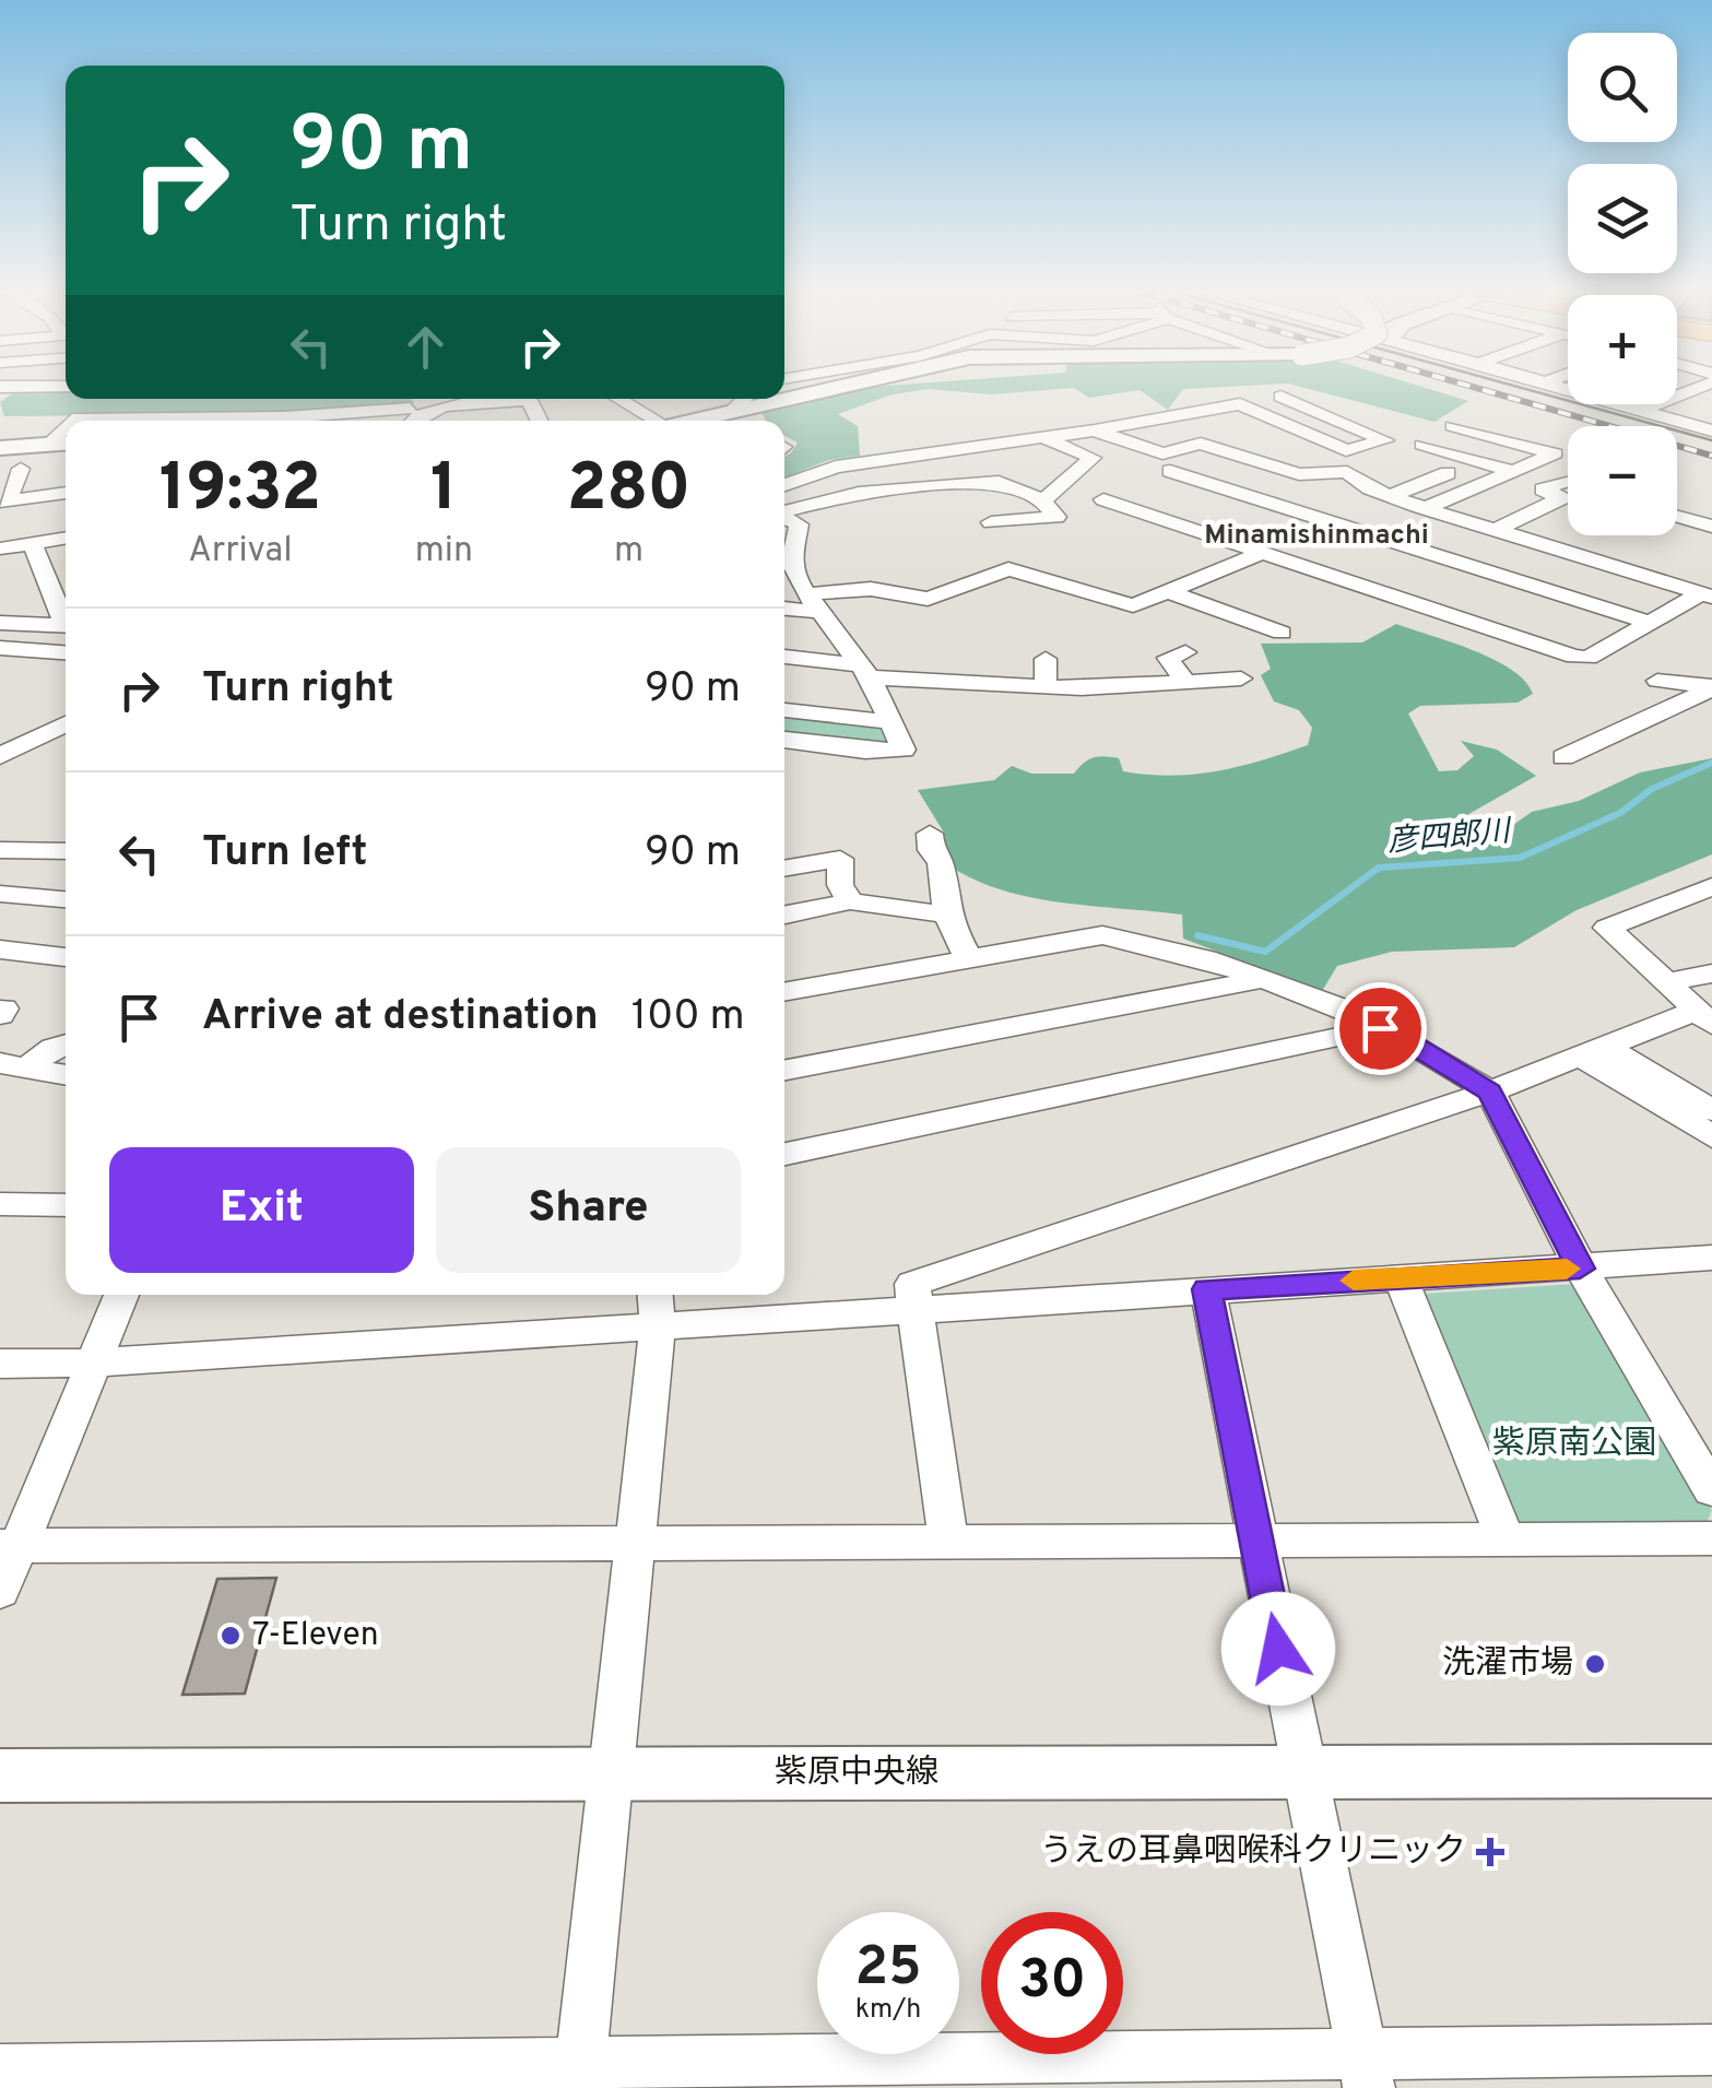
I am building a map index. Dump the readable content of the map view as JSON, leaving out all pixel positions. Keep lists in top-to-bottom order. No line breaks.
{"streets":{"street":["紫原中央線"]},"districts":["Minamishinmachi"],"water":["彦四郎川"],"parks":["紫原南公園"],"places":{"other":["7-Eleven","洗濯市場"],"health":["うえの耳鼻咽喉科クリニック"]},"page":{"map_buttons":["+","−"],"turn":["90 m","Turn right"],"eta":["19:32","Arrival","1","min","280","m"],"list":[{"name":"Turn right","value":"90 m"},{"name":"Turn left","value":"90 m"},{"name":"Arrive at destination","value":"100 m"}],"buttons":["Exit","Share"],"speed":"25 km/h","limit":"30"}}
